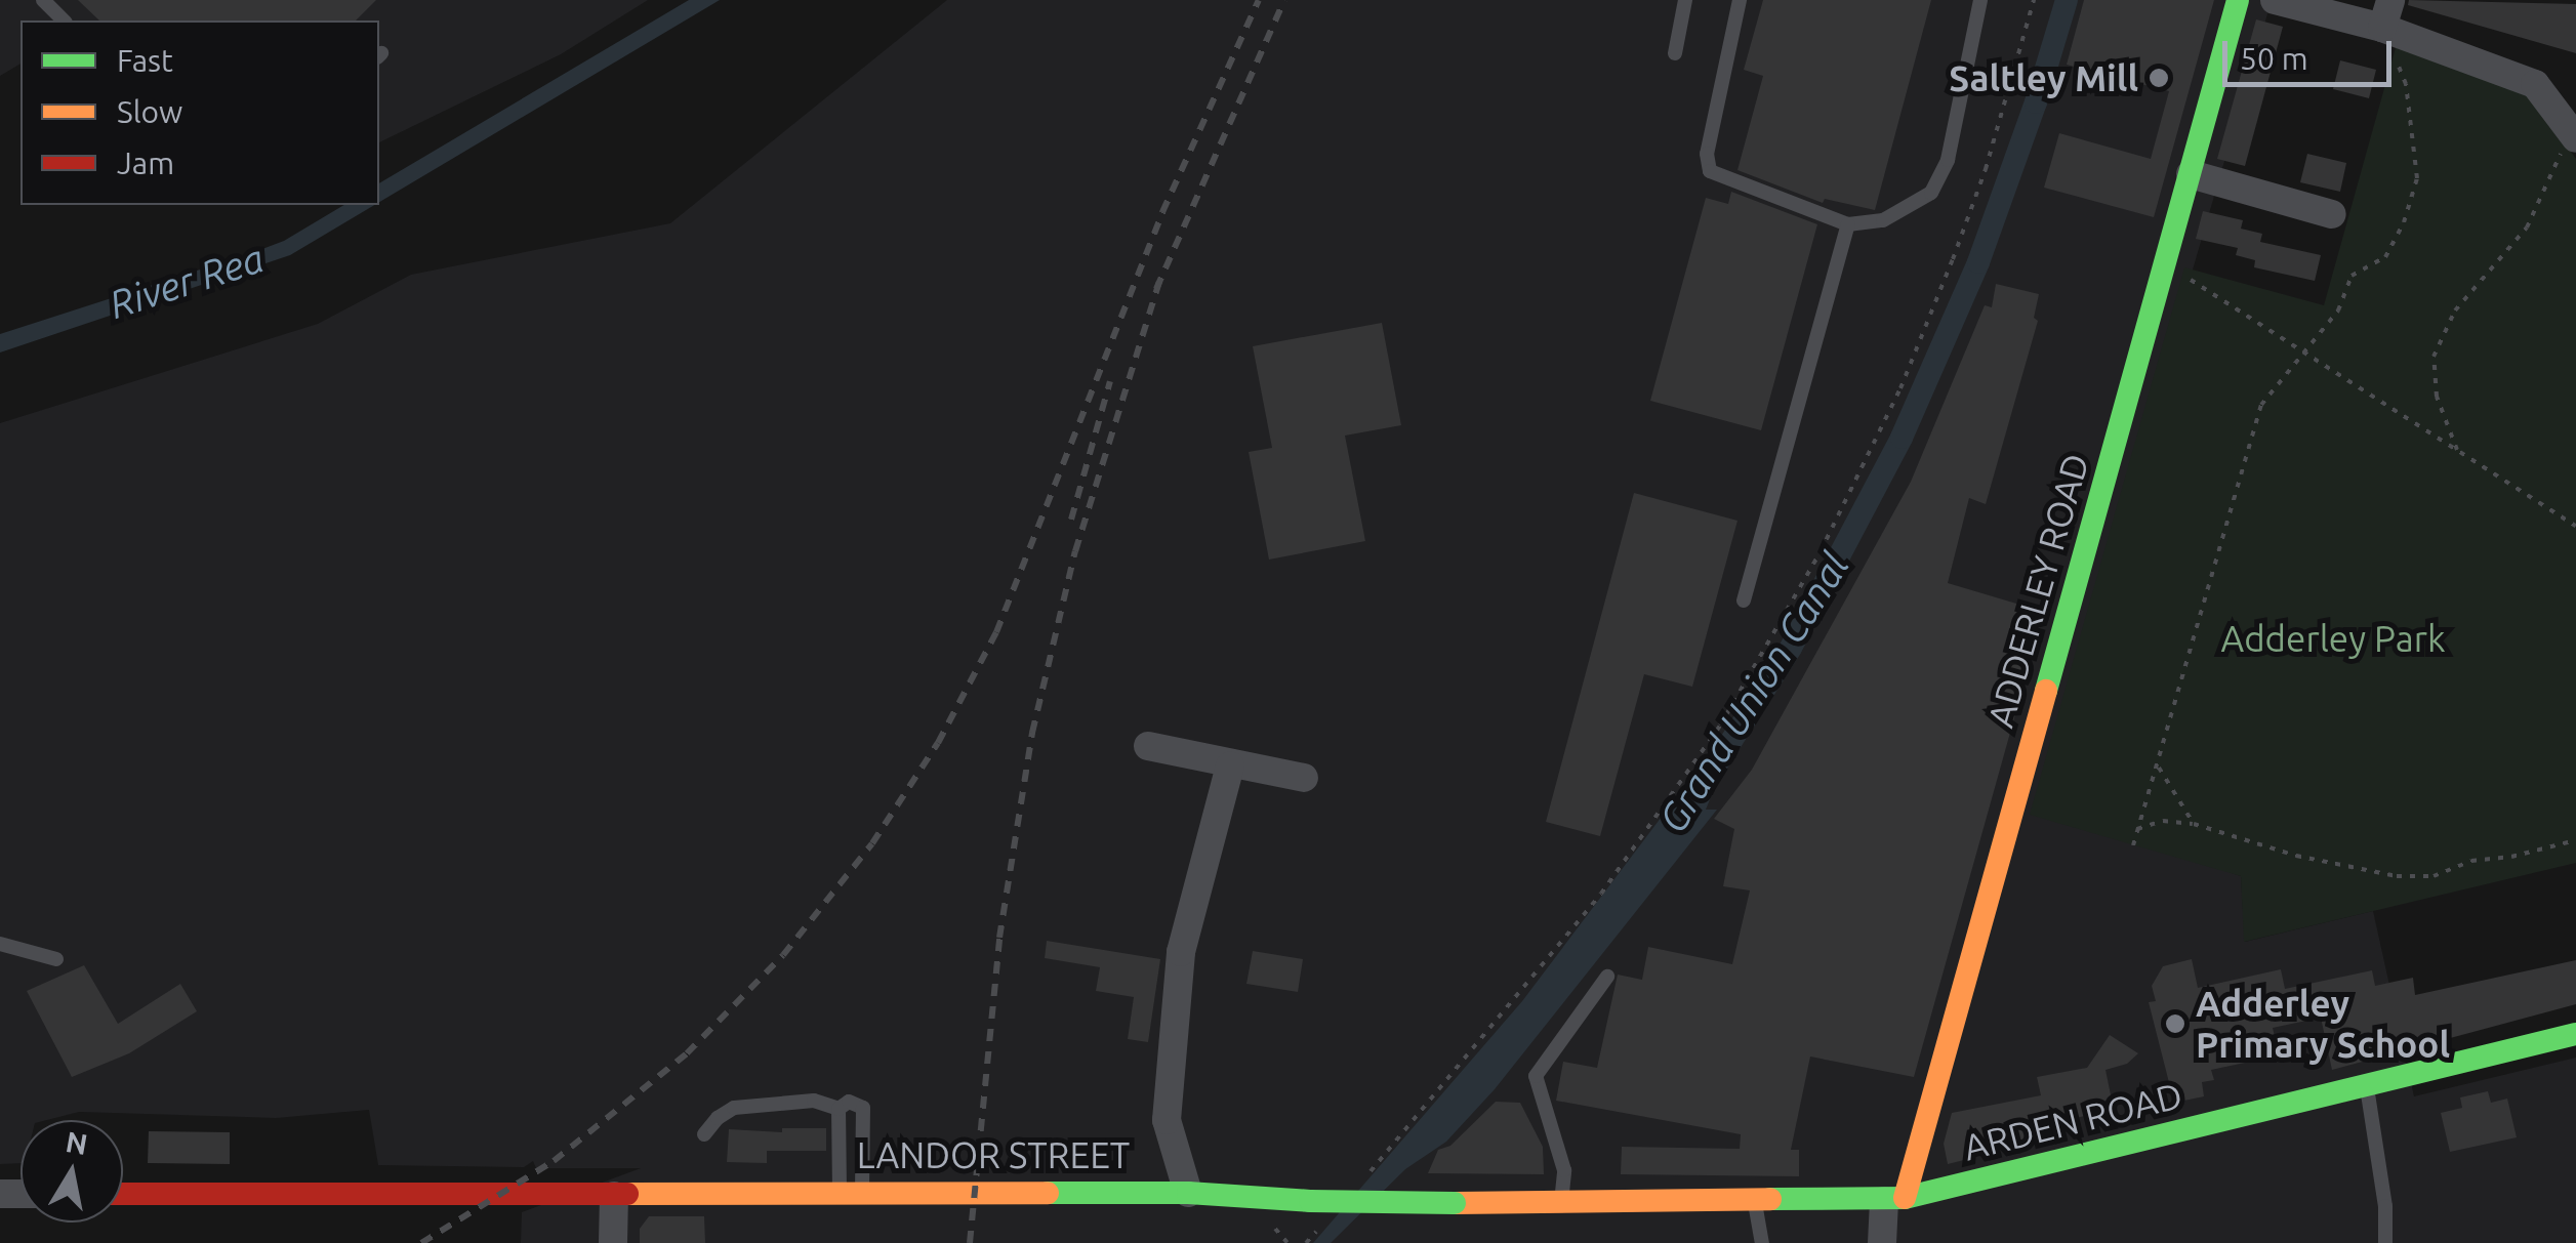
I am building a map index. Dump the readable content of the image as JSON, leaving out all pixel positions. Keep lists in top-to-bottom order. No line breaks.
{"streets":{"street":["ADDERLEY ROAD","ARDEN ROAD","LANDOR STREET"]},"crossings":[["ADDERLEY ROAD","ARDEN ROAD"],["ADDERLEY ROAD","LANDOR STREET"],["ARDEN ROAD","LANDOR STREET"]],"water":["River Rea","Grand Union Canal"],"parks":["Adderley Park"],"places":["Saltley Mill","Adderley Primary School"],"legend":["Fast","Slow","Jam"],"scale_bar":"50 m","north":"top"}
